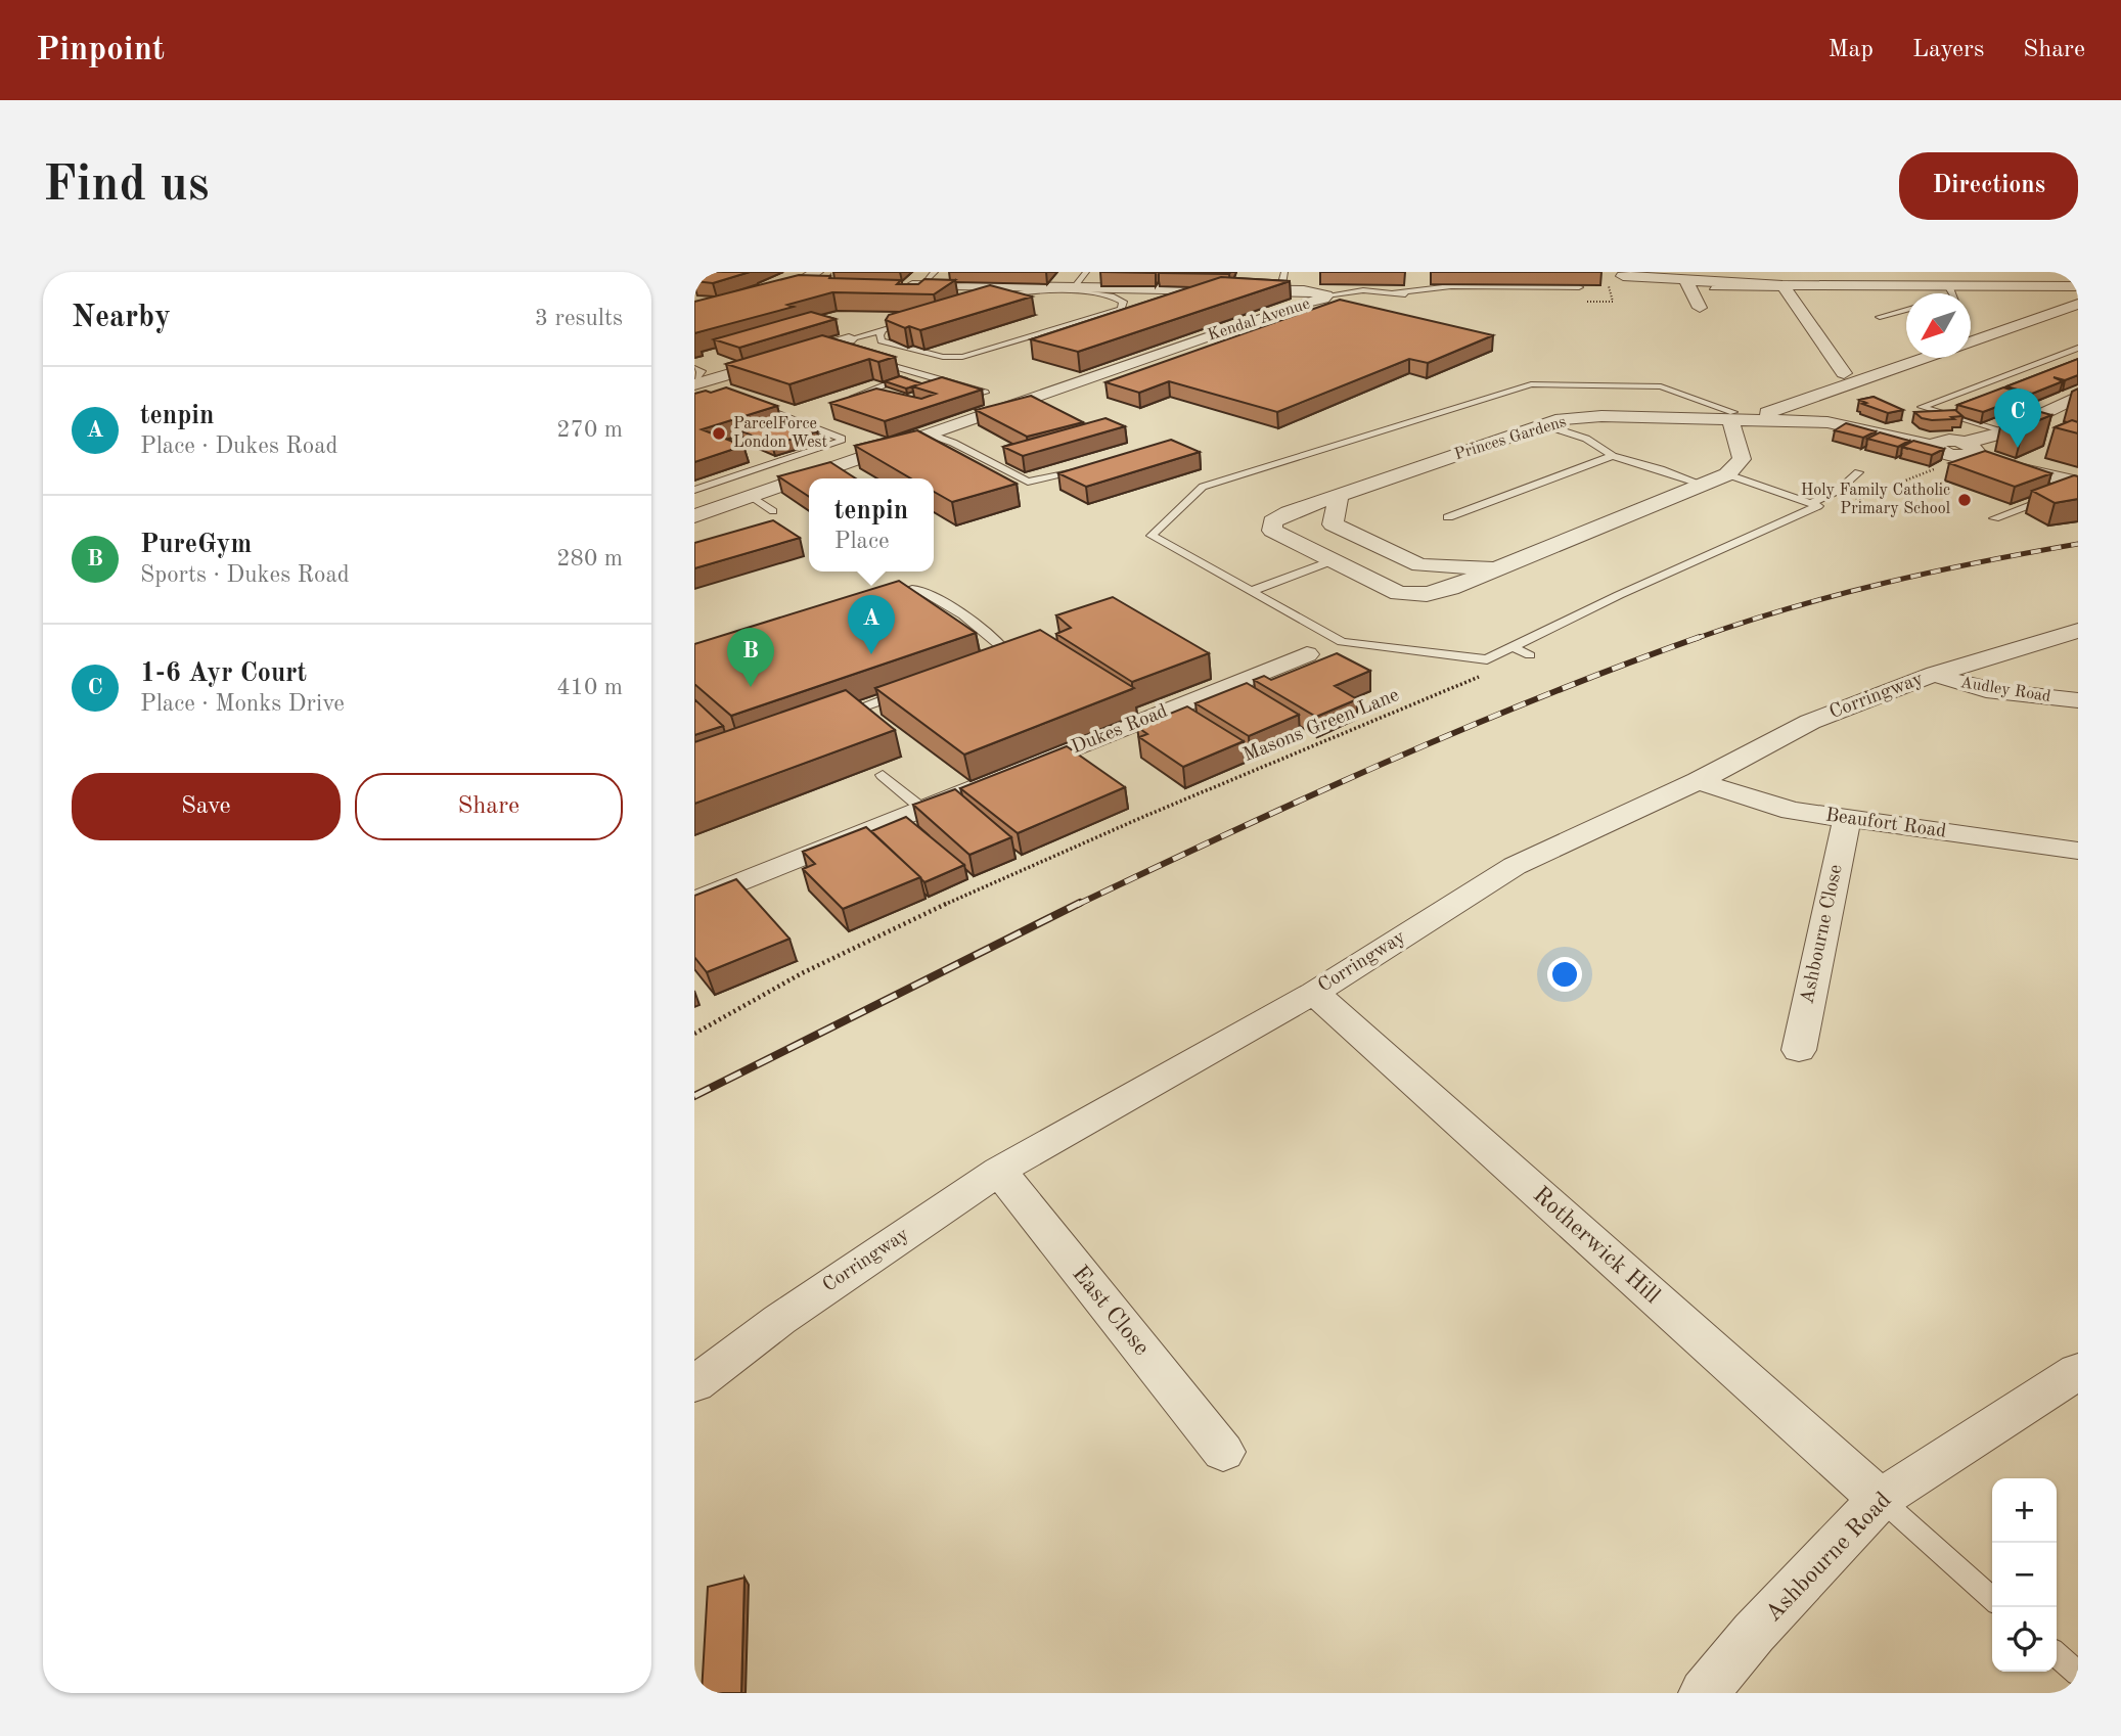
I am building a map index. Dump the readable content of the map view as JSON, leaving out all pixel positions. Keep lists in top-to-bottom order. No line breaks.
{"streets":{"street":["Kendal Avenue","Princes Gardens","Audley Road","Corringway","Dukes Road","Beaufort Road","Ashbourne Close","Rotherwick Hill","East Close","Ashbourne Road"],"path":["Masons Green Lane"]},"crossings":[["Audley Road","Corringway"],["Corringway","Beaufort Road"],["Corringway","Rotherwick Hill"],["Corringway","East Close"],["Beaufort Road","Ashbourne Close"],["Rotherwick Hill","Ashbourne Road"]],"places":["ParcelForce London West","Holy Family Catholic Primary School"],"north":"bottom left","page":{"header":"Pinpoint","nav":["Map","Layers","Share"],"buttons":["Directions",["Save","Share"]],"title":"Find us","heading":["Nearby","3 results"],"list":[{"mark":"A","name":"tenpin","note":"Place · Dukes Road","value":"270 m"},{"mark":"B","name":"PureGym","note":"Sports · Dukes Road","value":"280 m"},{"mark":"C","name":"1-6 Ayr Court","note":"Place · Monks Drive","value":"410 m"}],"pins":["C","A","B"],"popup":["tenpin","Place"],"map_buttons":["+","−"]}}
